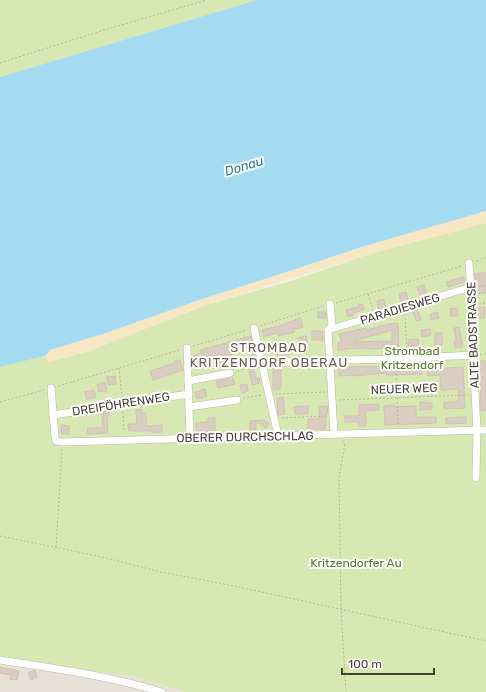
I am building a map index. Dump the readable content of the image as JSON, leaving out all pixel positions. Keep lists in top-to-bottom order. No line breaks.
{"streets":{"street":["PARADIESWEG","ALTE BADSTRASSE","DREIFÖHRENWEG","OBERER DURCHSCHLAG"],"path":["NEUER WEG"]},"crossings":[["PARADIESWEG","ALTE BADSTRASSE"],["ALTE BADSTRASSE","NEUER WEG"],["ALTE BADSTRASSE","OBERER DURCHSCHLAG"]],"districts":["STROMBAD KRITZENDORF OBERAU"],"water":["Donau"],"parks":["Strombad Kritzendorf","Kritzendorfer Au"],"scale_bar":"100 m"}
